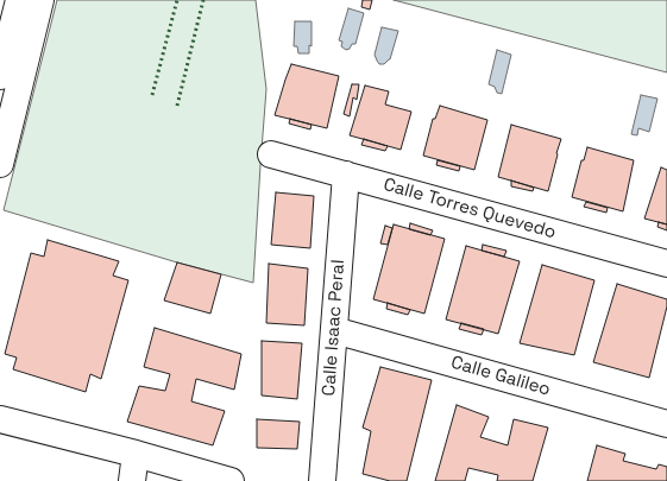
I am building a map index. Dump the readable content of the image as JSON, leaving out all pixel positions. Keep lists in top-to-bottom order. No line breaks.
{"streets":{"street":["Calle Torres Quevedo","Calle Isaac Peral","Calle Galileo"]},"crossings":[["Calle Torres Quevedo","Calle Isaac Peral"],["Calle Isaac Peral","Calle Galileo"]]}
